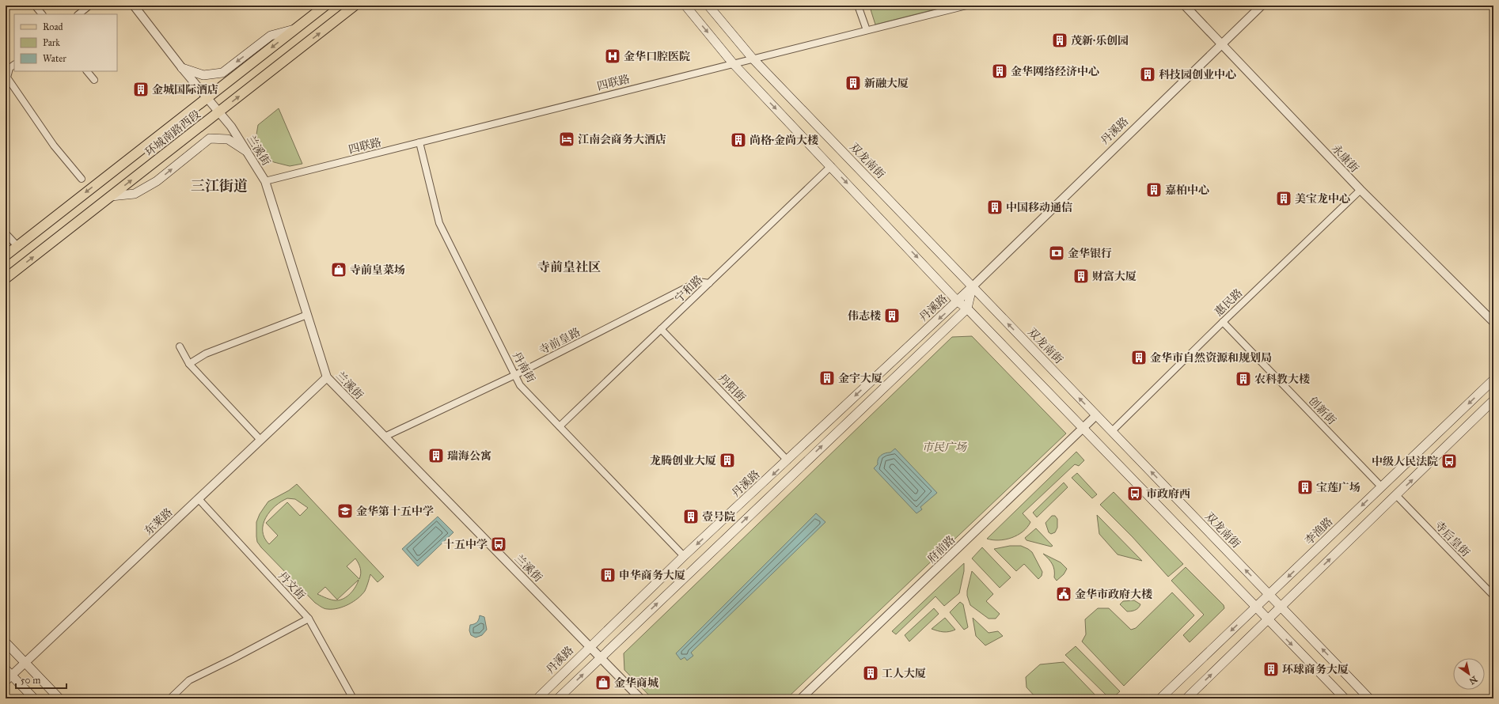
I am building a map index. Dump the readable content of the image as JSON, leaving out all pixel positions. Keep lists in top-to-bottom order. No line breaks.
{"streets":{"main road":["丹溪路","环城南路西段","双龙南街","李渔路"],"street":["四联路","兰溪街","永康街","宁和路","惠民路","寺前皇路","丹南街","丹阳街","创新街","东莱路","寺后皇街","府前路","丹文街"]},"crossings":[["四联路","兰溪街"],["四联路","双龙南街"],["四联路","丹南街"],["丹溪路","兰溪街"],["丹溪路","永康街"],["丹溪路","双龙南街"],["丹溪路","丹南街"],["丹溪路","丹阳街"],["环城南路西段","兰溪街"],["兰溪街","寺前皇路"],["兰溪街","东莱路"],["永康街","惠民路"],["双龙南街","惠民路"],["双龙南街","李渔路"],["双龙南街","府前路"],["宁和路","寺前皇路"],["宁和路","丹南街"],["宁和路","丹阳街"],["惠民路","创新街"],["寺前皇路","丹南街"],["创新街","李渔路"],["东莱路","丹文街"]],"one_way":["丹溪路"],"districts":["三江街道","寺前皇社区"],"parks":["市民广场"],"places":{"building":["茂新·乐创园","金华网络经济中心","科技园创业中心","新融大厦","金城国际酒店","尚格·金尚大楼","嘉柏中心","美宝龙中心","中国移动通信","财富大厦","伟志楼","金华市自然资源和规划局","金宇大厦","农科教大楼","瑞海公寓","龙腾创业大厦","宝莲广场","壹号院","申华商务大厦","环球商务大厦","工人大厦"],"hospital":["金华口腔医院"],"hotel":["江南会商务大酒店"],"bank":["金华银行"],"shop":["寺前皇菜场","金华商城"],"bus stop":["中级人民法院","市政府西","十五中学"],"school or university":["金华第十五中学"],"public building":["金华市政府大楼"]},"legend":["Road","Park","Water"],"scale_bar":"50 m","north":"bottom right"}
